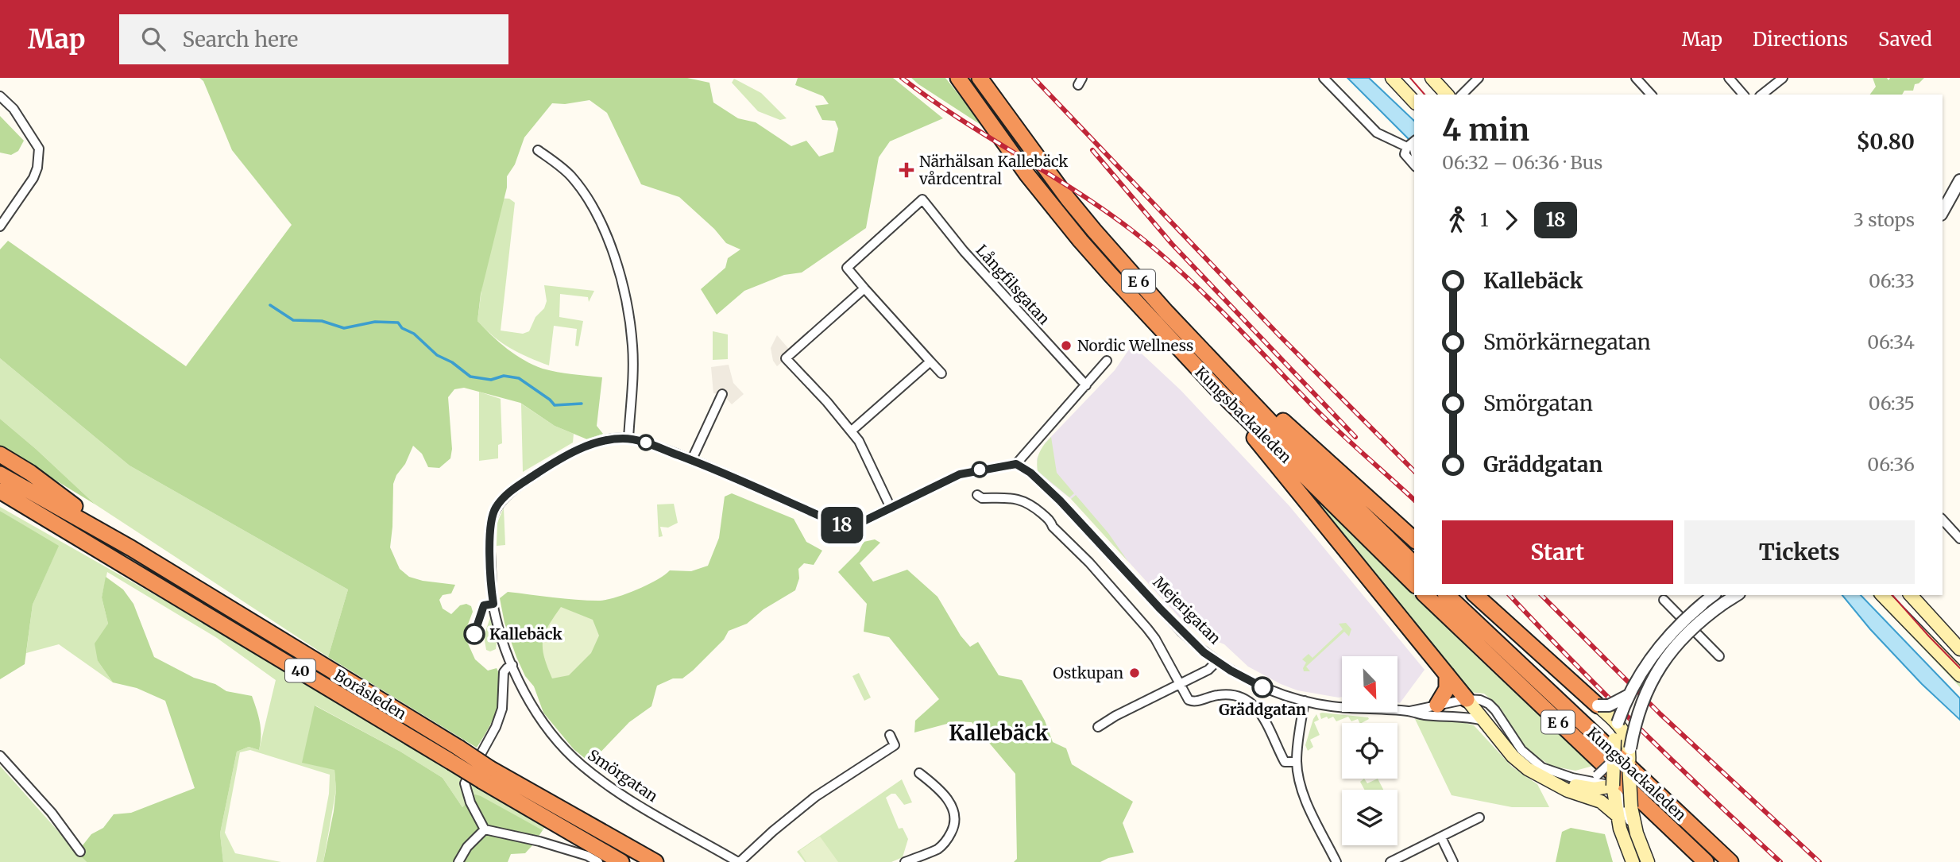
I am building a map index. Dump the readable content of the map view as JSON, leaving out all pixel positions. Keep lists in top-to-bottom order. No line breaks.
{"streets":{"highway":["E 6","Kungsbackaleden","40","Boråsleden"],"street":["Långfilsgatan","Mejerigatan","Smörgatan"]},"crossings":[["Mejerigatan","Smörgatan"]],"districts":["Kallebäck"],"places":{"health":["Närhälsan Kallebäck vårdcentral"],"other":["Nordic Wellness","Kallebäck","Ostkupan","Gräddgatan"]},"lines":["bus line 18"],"north":"bottom right","page":{"header":"Map","search":"Search here","nav":["Map","Directions","Saved"],"on_map":"18","heading":["4 min","06:32 – 06:36 · Bus","$0.80"],"legs":["1","18","3 stops"],"list":[{"name":"Kallebäck","value":"06:33"},{"name":"Smörkärnegatan","value":"06:34"},{"name":"Smörgatan","value":"06:35"},{"name":"Gräddgatan","value":"06:36"}],"buttons":["Start","Tickets"]}}
